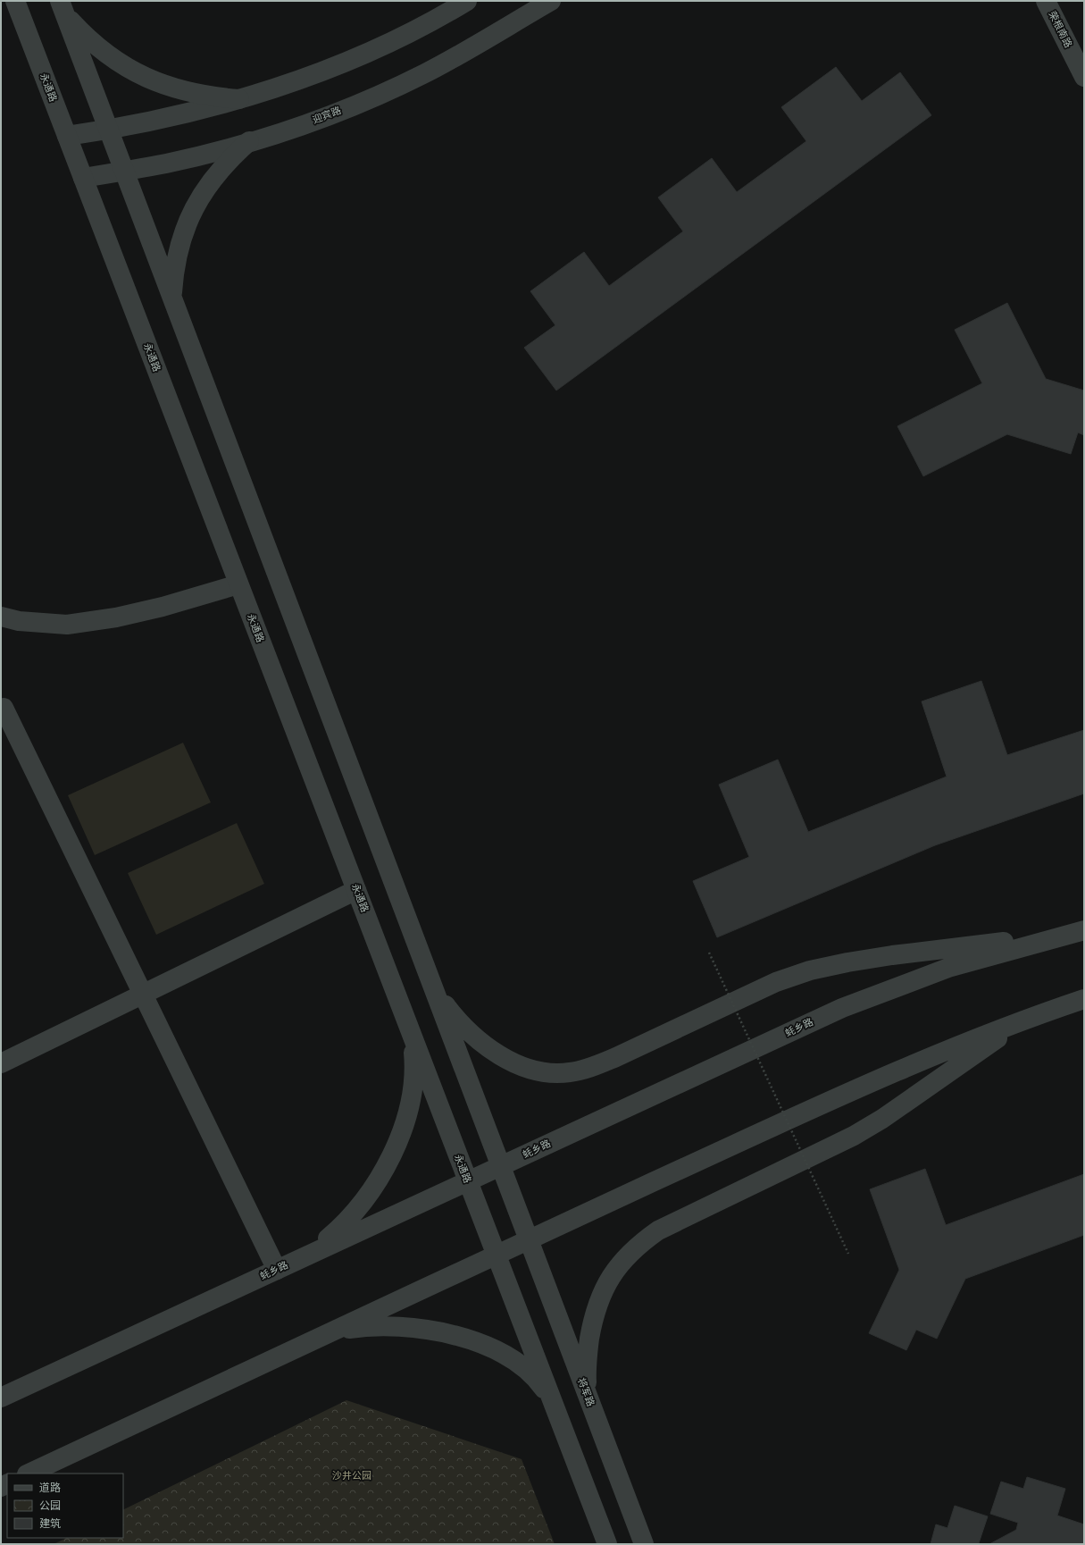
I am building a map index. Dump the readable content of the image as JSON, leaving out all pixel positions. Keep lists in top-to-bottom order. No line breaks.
{"streets":{"street":["荣根南路","永通路","迎宾路","蚝乡路","将军路"]},"crossings":[["永通路","迎宾路"],["永通路","蚝乡路"]],"parks":["沙井公园"],"legend":["道路","公园","建筑"]}
